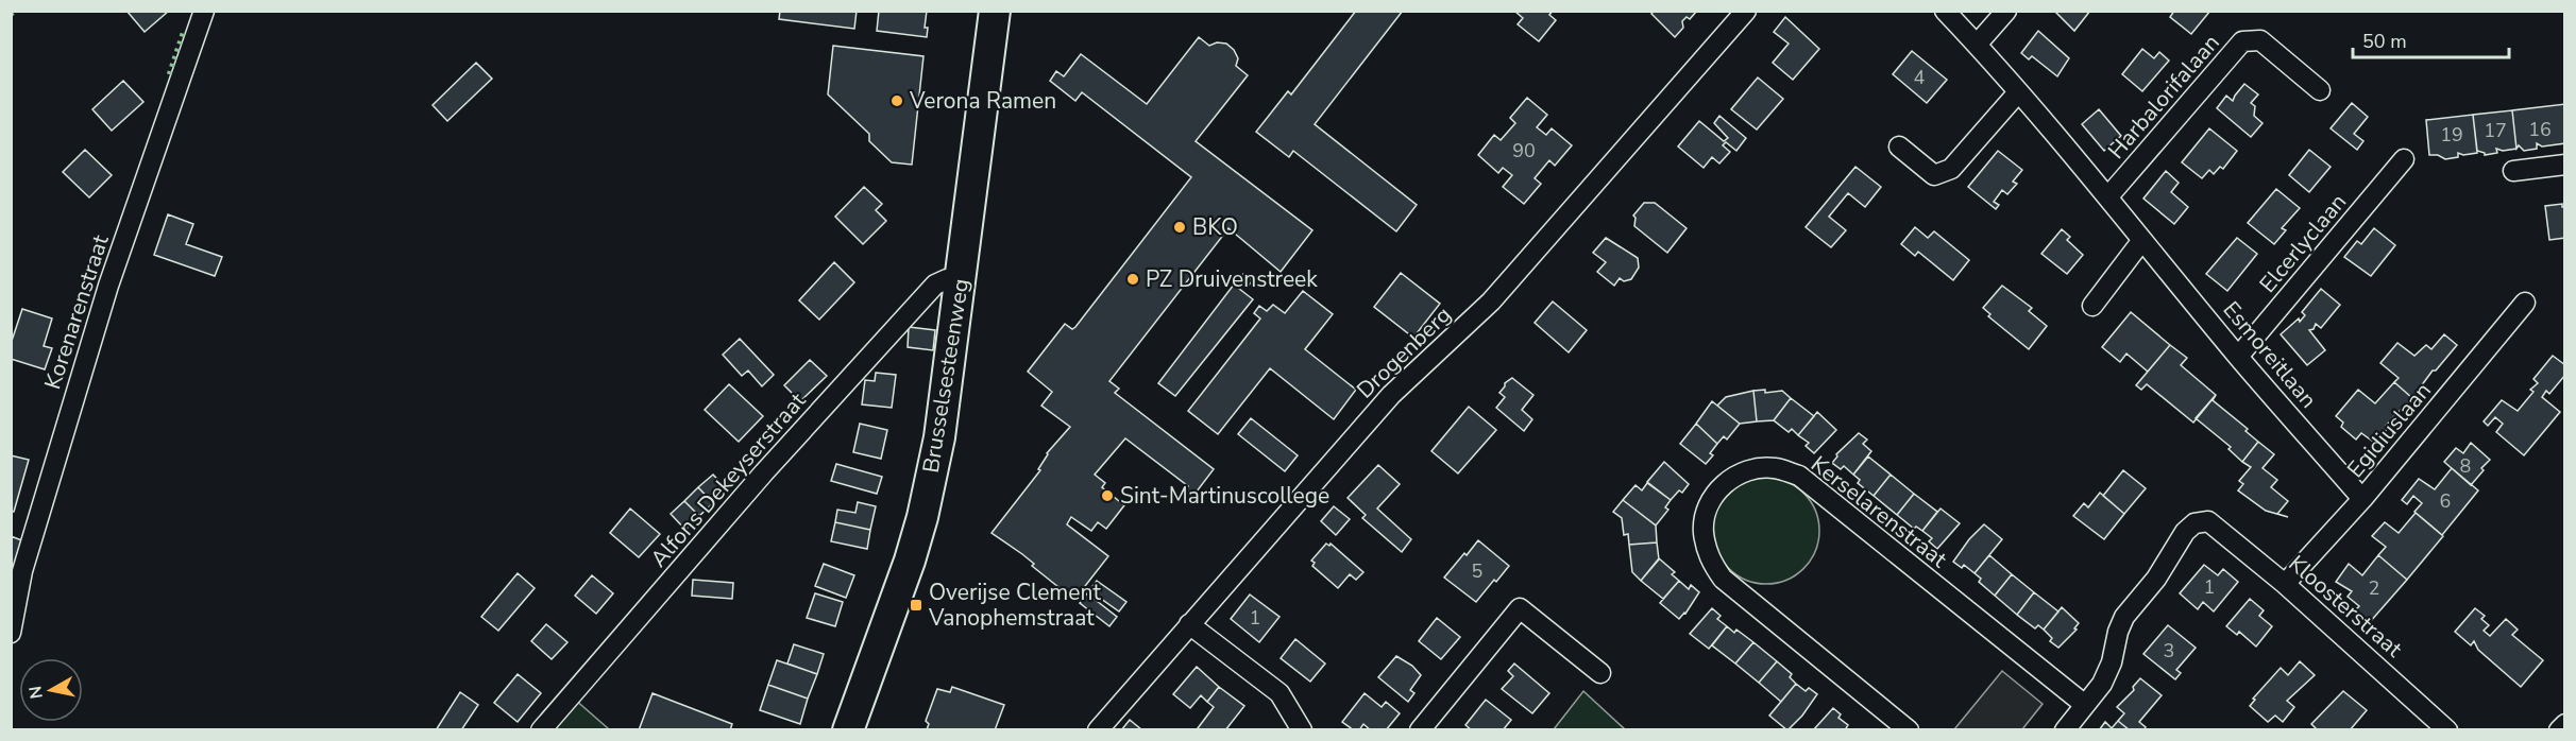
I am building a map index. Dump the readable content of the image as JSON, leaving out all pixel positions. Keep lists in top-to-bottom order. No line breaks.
{"streets":{"main road":["Brusselsesteenweg"],"street":["Harbalorifalaan","Elcerlyclaan","Korenarenstraat","Drogenberg","Esmoreitlaan","Egidiuslaan","Alfons Dekeyserstraat","Kerselarenstraat","Kloosterstraat"]},"crossings":[["Harbalorifalaan","Esmoreitlaan"],["Elcerlyclaan","Esmoreitlaan"],["Esmoreitlaan","Egidiuslaan"],["Brusselsesteenweg","Alfons Dekeyserstraat"],["Egidiuslaan","Kloosterstraat"],["Kerselarenstraat","Kloosterstraat"]],"places":{"other":["Verona Ramen","BKO","PZ Druivenstreek","Sint-Martinuscollege"],"transit":["Overijse Clement Vanophemstraat"]},"house_numbers":["4","16","17","19","90","8","6","5","1","2","1","3"],"scale_bar":"50 m","north":"left"}
